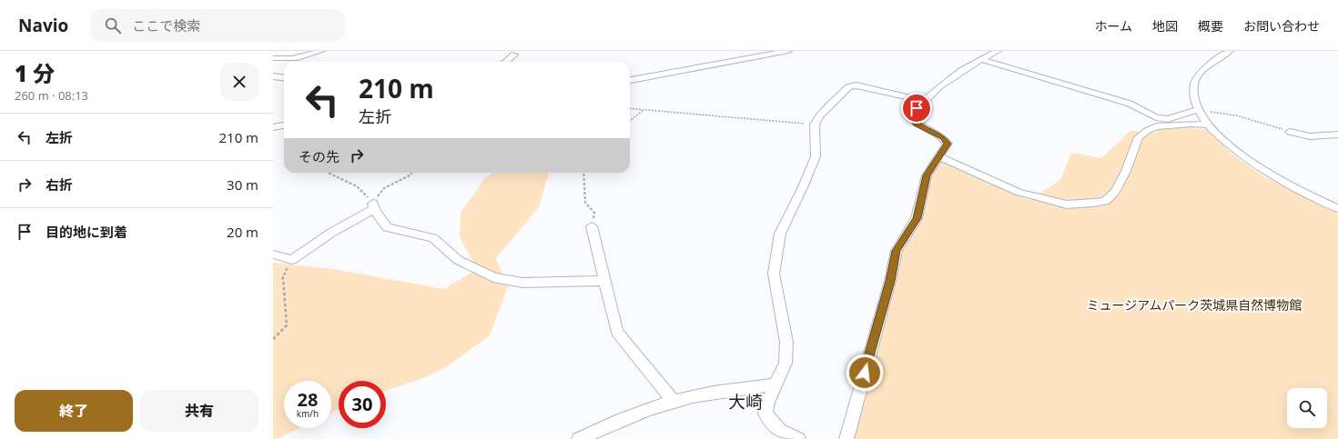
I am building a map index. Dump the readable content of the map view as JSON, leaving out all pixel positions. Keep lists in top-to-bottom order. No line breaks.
{"districts":["大崎"],"parks":["ミュージアムパーク茨城県自然博物館"],"page":{"header":"Navio","search":"ここで検索","nav":["ホーム","地図","概要","お問い合わせ"],"heading":["1 分","260 m · 08:13"],"turn":["210 m","左折"],"list":[{"name":"左折","value":"210 m"},{"name":"右折","value":"30 m"},{"name":"目的地に到着","value":"20 m"}],"then":"その先","speed":"28 km/h","limit":"30","buttons":["終了","共有"]}}
